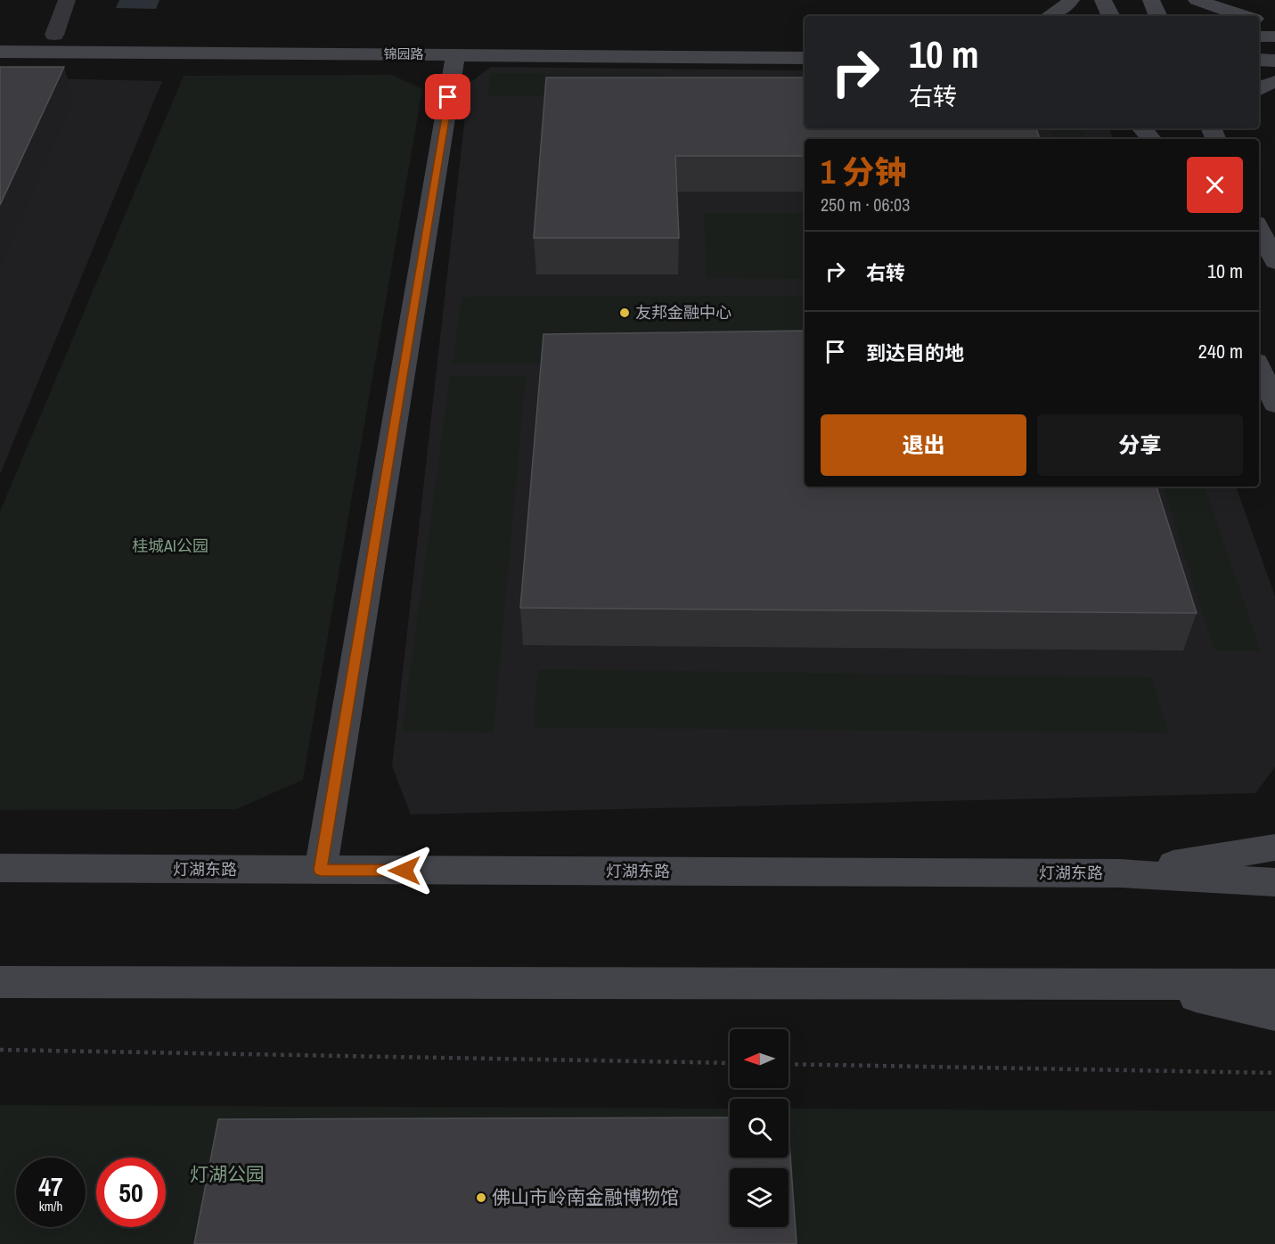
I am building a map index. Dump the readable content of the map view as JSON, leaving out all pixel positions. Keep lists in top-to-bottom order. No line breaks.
{"streets":{"main road":["锦园路","灯湖东路"]},"parks":["桂城AI公园","灯湖公园"],"places":["友邦金融中心","佛山市岭南金融博物馆"],"north":"left","page":{"turn":["10 m","右转"],"heading":["1 分钟","250 m · 06:03"],"list":[{"name":"右转","value":"10 m"},{"name":"到达目的地","value":"240 m"}],"buttons":["退出","分享"],"speed":"47 km/h","limit":"50"}}
